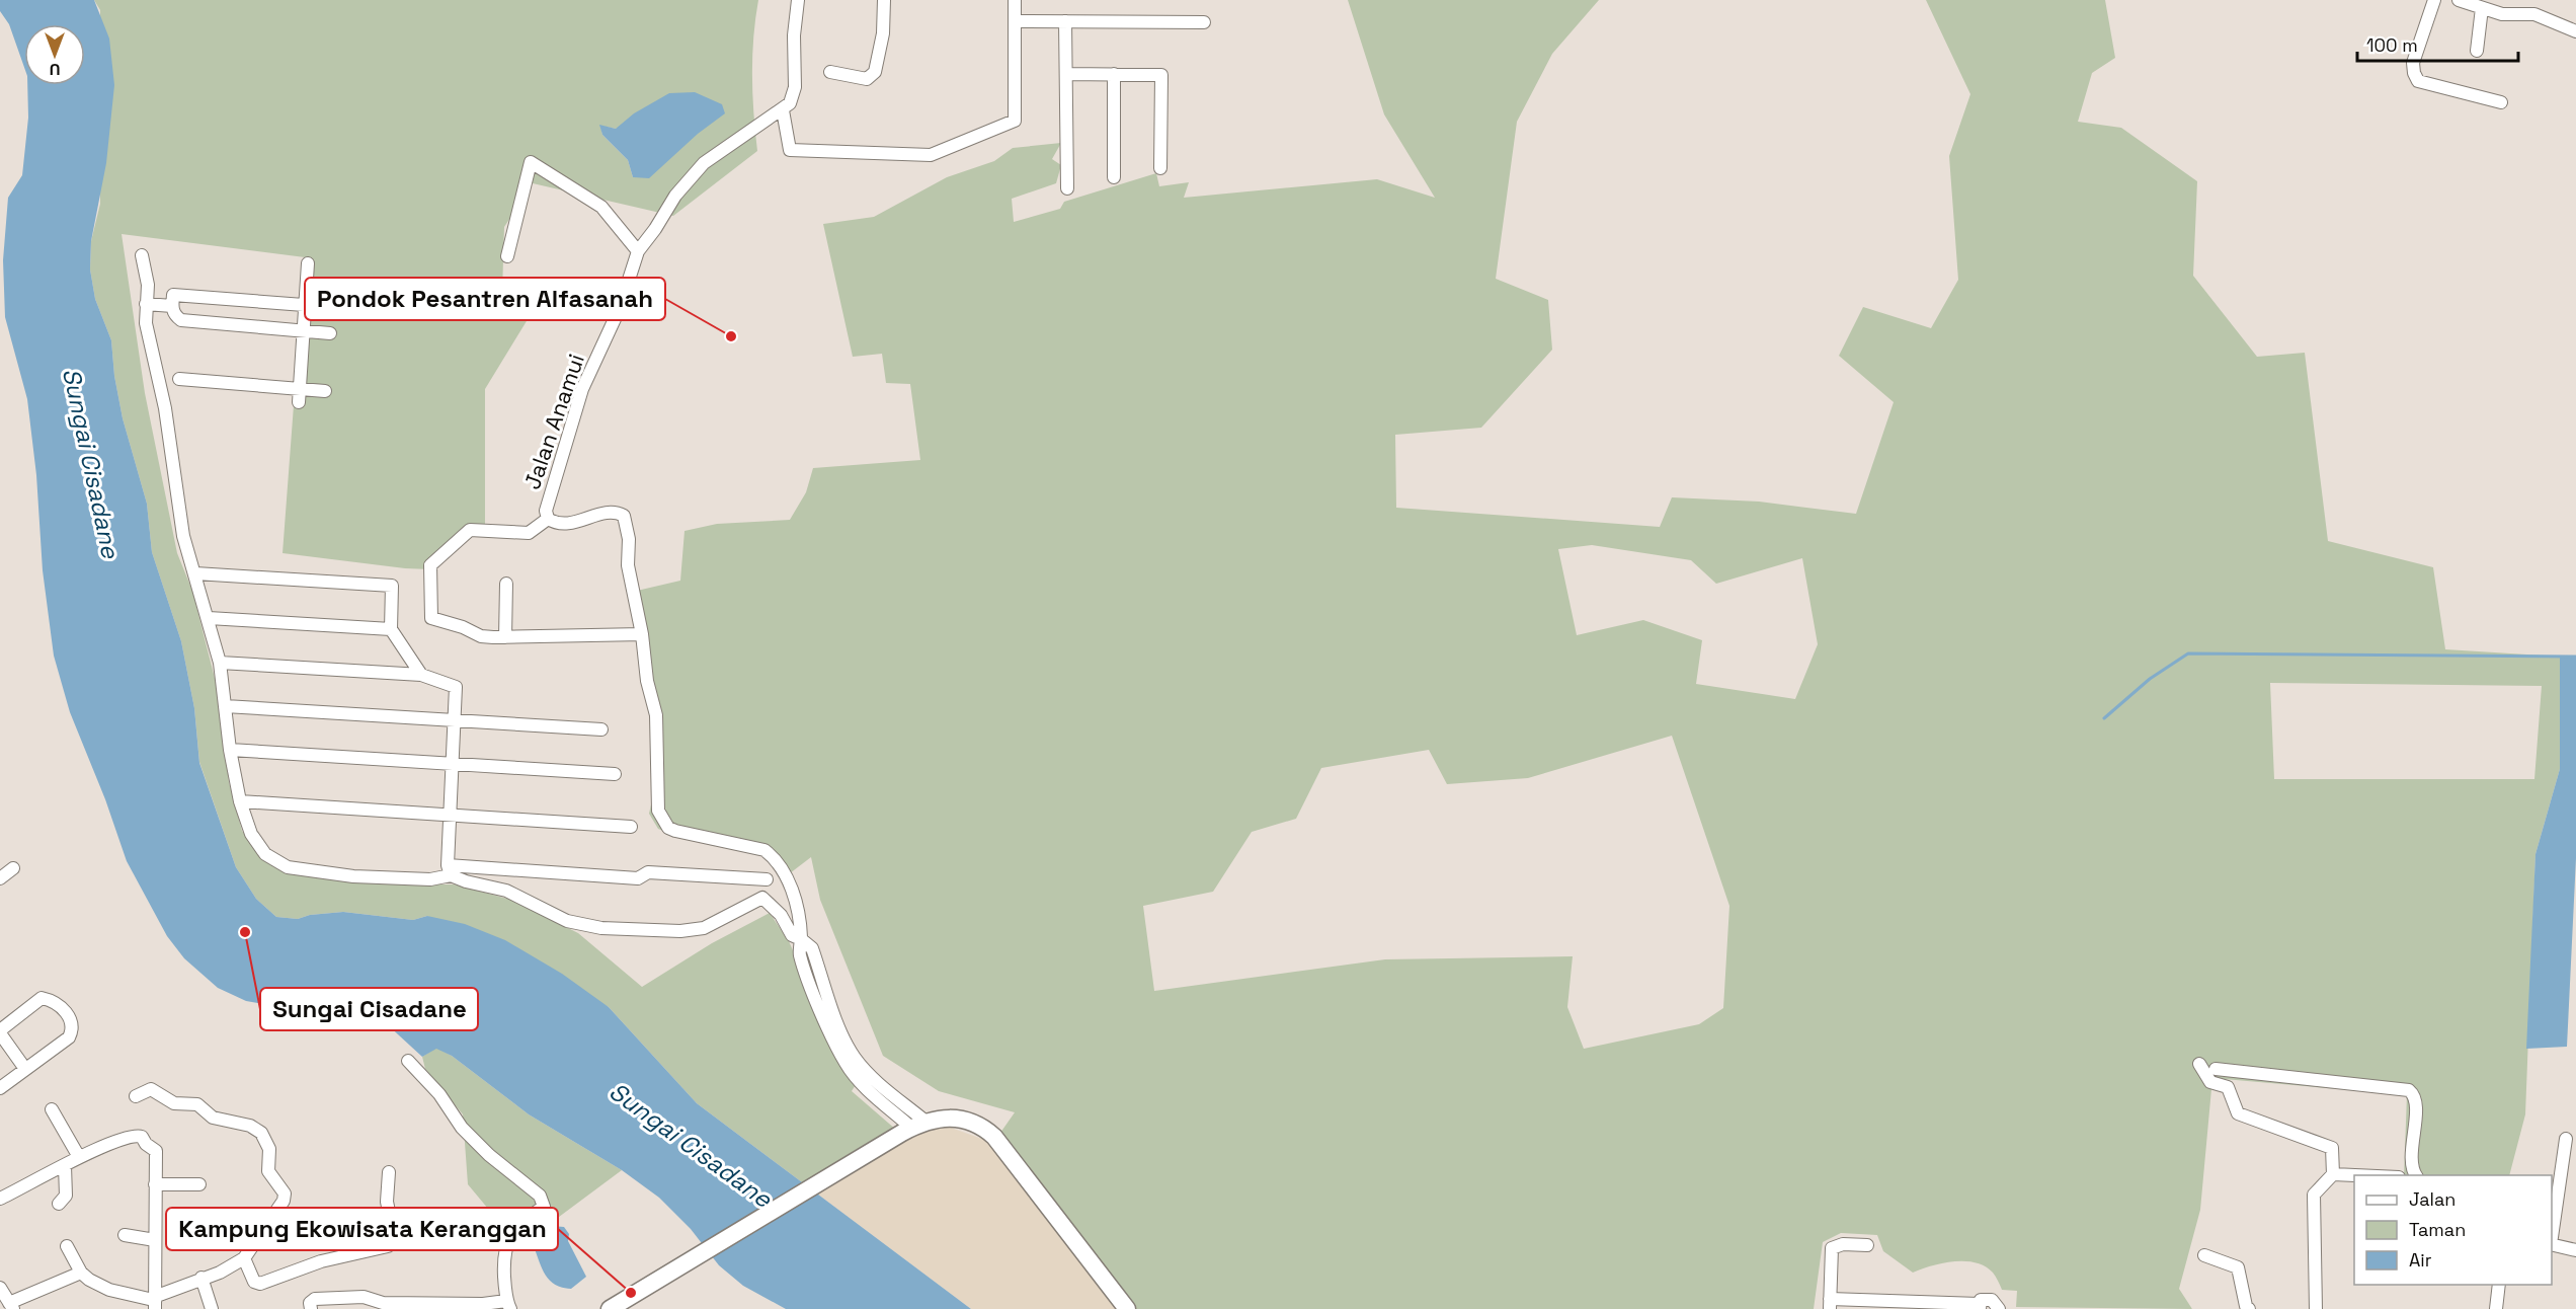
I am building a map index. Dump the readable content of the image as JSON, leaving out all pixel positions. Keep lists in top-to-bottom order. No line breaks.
{"streets":{"street":["Jalan Anamui"]},"water":["Sungai Cisadane"],"places":["Pondok Pesantren Alfasanah","Sungai Cisadane","Kampung Ekowisata Keranggan"],"legend":["Jalan","Taman","Air"],"scale_bar":"100 m","north":"bottom"}
